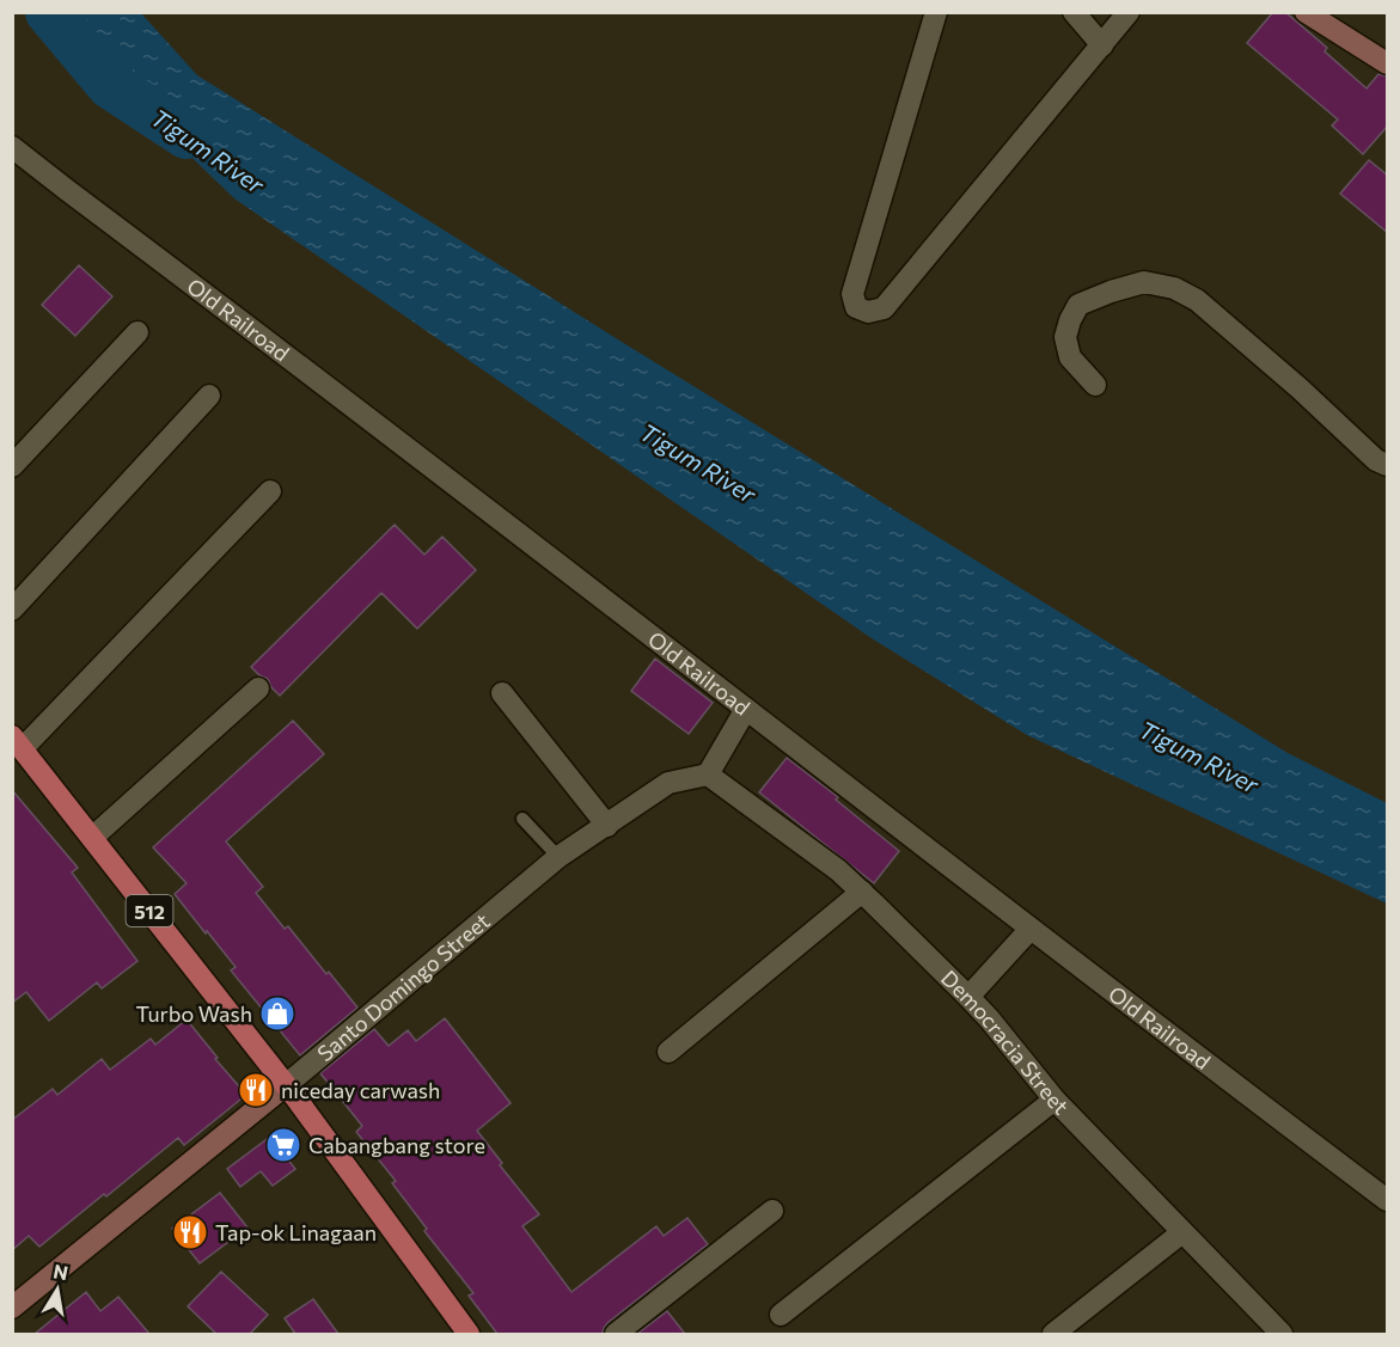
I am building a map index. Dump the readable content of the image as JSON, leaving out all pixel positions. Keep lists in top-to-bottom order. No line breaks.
{"streets":{"main road":["512"],"street":["Old Railroad","Santo Domingo Street","Democracia Street"]},"crossings":[["512","Santo Domingo Street"],["Santo Domingo Street","Democracia Street"]],"water":["Tigum River"],"places":{"shop":["Turbo Wash"],"restaurant":["niceday carwash","Tap-ok Linagaan"],"supermarket":["Cabangbang store"]},"north":"top"}
